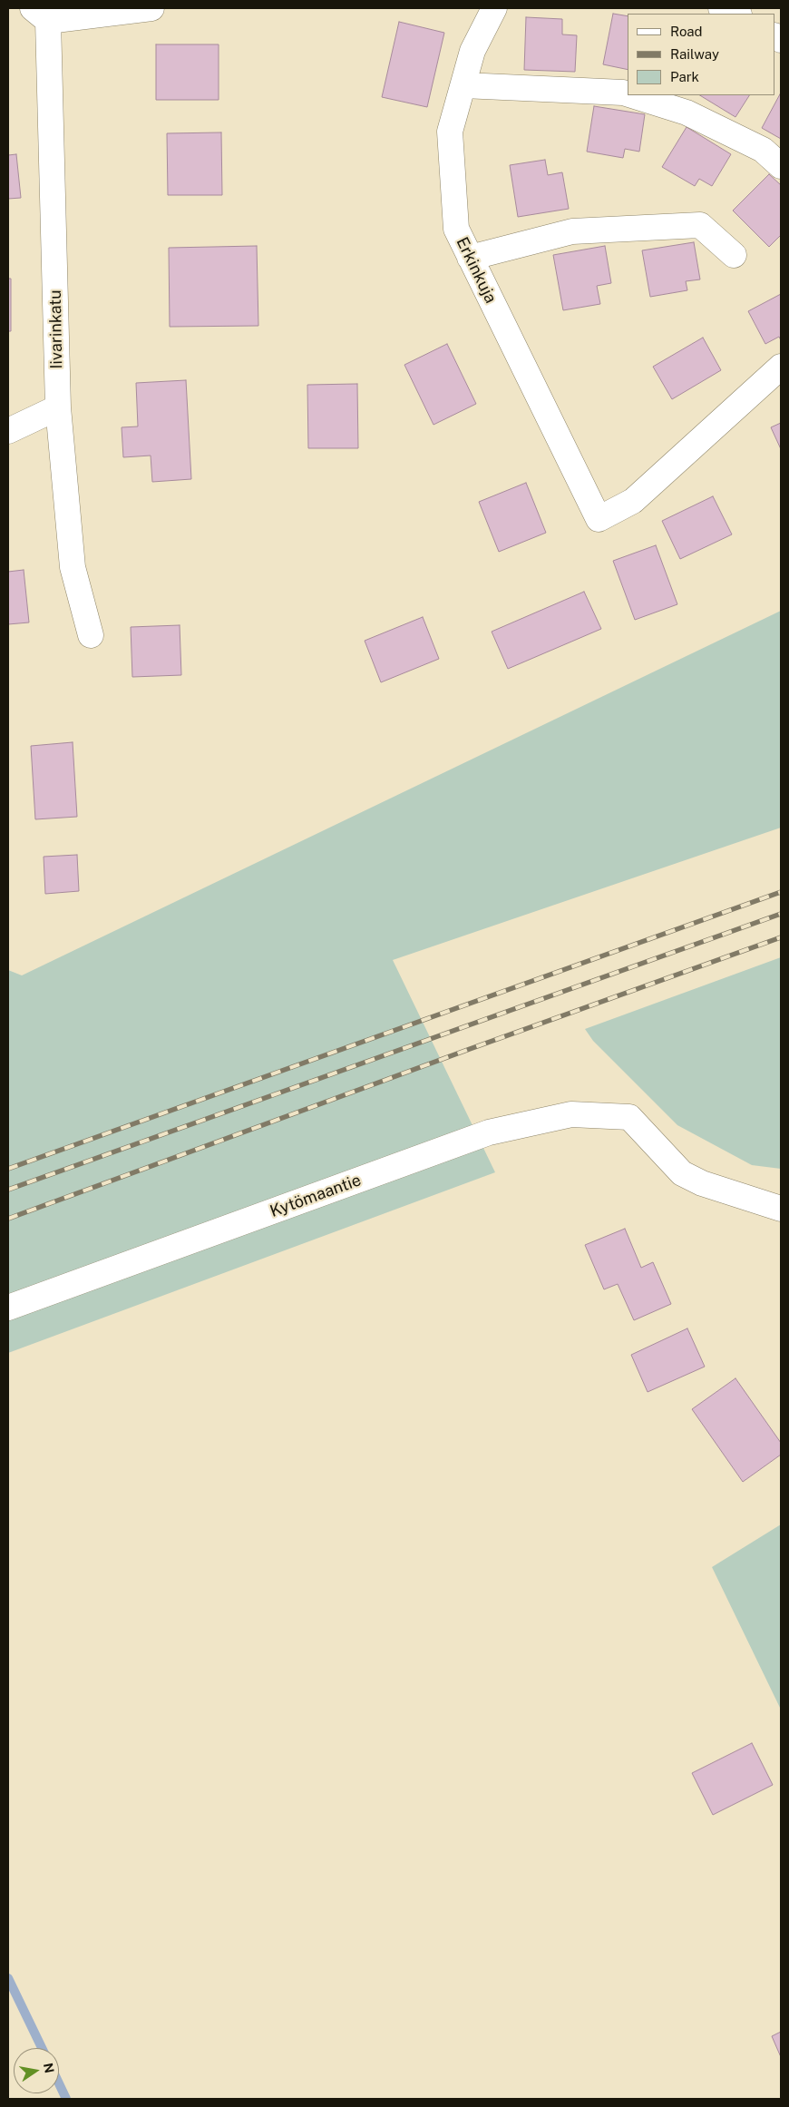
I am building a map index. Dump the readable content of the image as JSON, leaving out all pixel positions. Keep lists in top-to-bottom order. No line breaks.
{"streets":{"street":["Erkinkuja","Iivarinkatu","Kytömaantie"]},"legend":["Road","Railway","Park"],"north":"right"}
